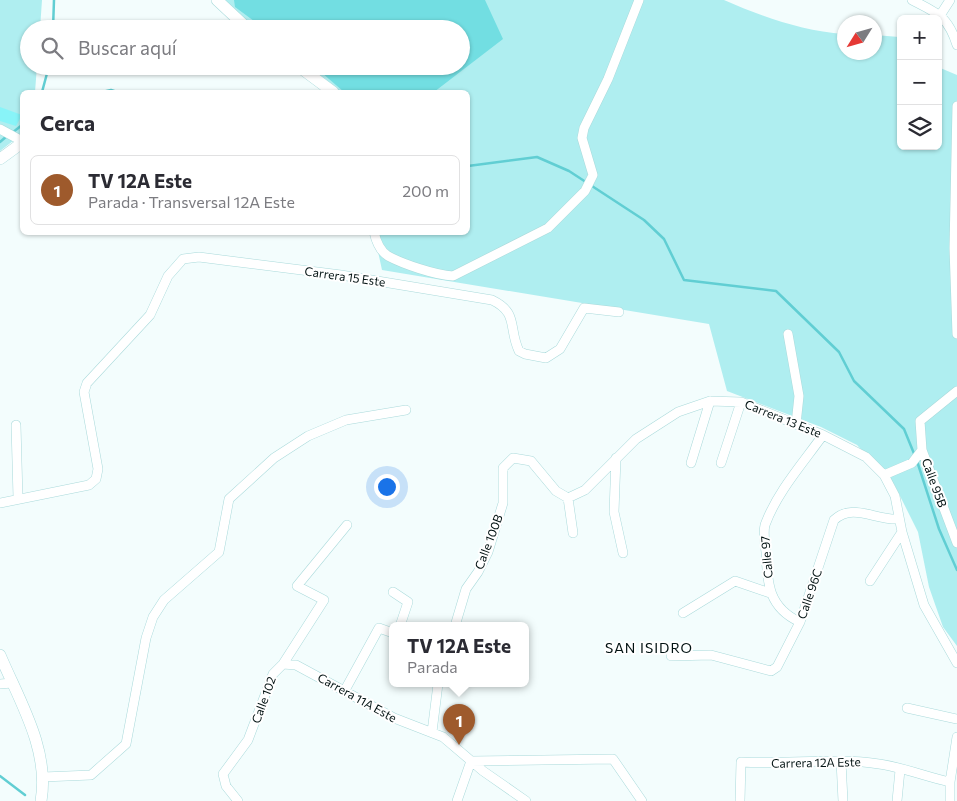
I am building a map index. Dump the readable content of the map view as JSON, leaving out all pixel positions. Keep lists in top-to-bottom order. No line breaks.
{"streets":{"street":["Carrera 15 Este","Carrera 13 Este","Calle 95B","Calle 100B","Calle 97","Calle 96C","Carrera 11A Este","Calle 102","Carrera 12A Este"]},"crossings":[["Carrera 13 Este","Calle 100B"],["Carrera 13 Este","Calle 97"],["Carrera 13 Este","Calle 96C"],["Calle 97","Calle 96C"],["Carrera 11A Este","Calle 102"]],"districts":["SAN ISIDRO"],"north":"bottom left","page":{"map_buttons":["+","−"],"search":"Buscar aquí","heading":"Cerca","list":[{"mark":"1","name":"TV 12A Este","note":"Parada · Transversal 12A Este","value":"200 m"}],"popup":["TV 12A Este","Parada"],"pins":"1"}}
